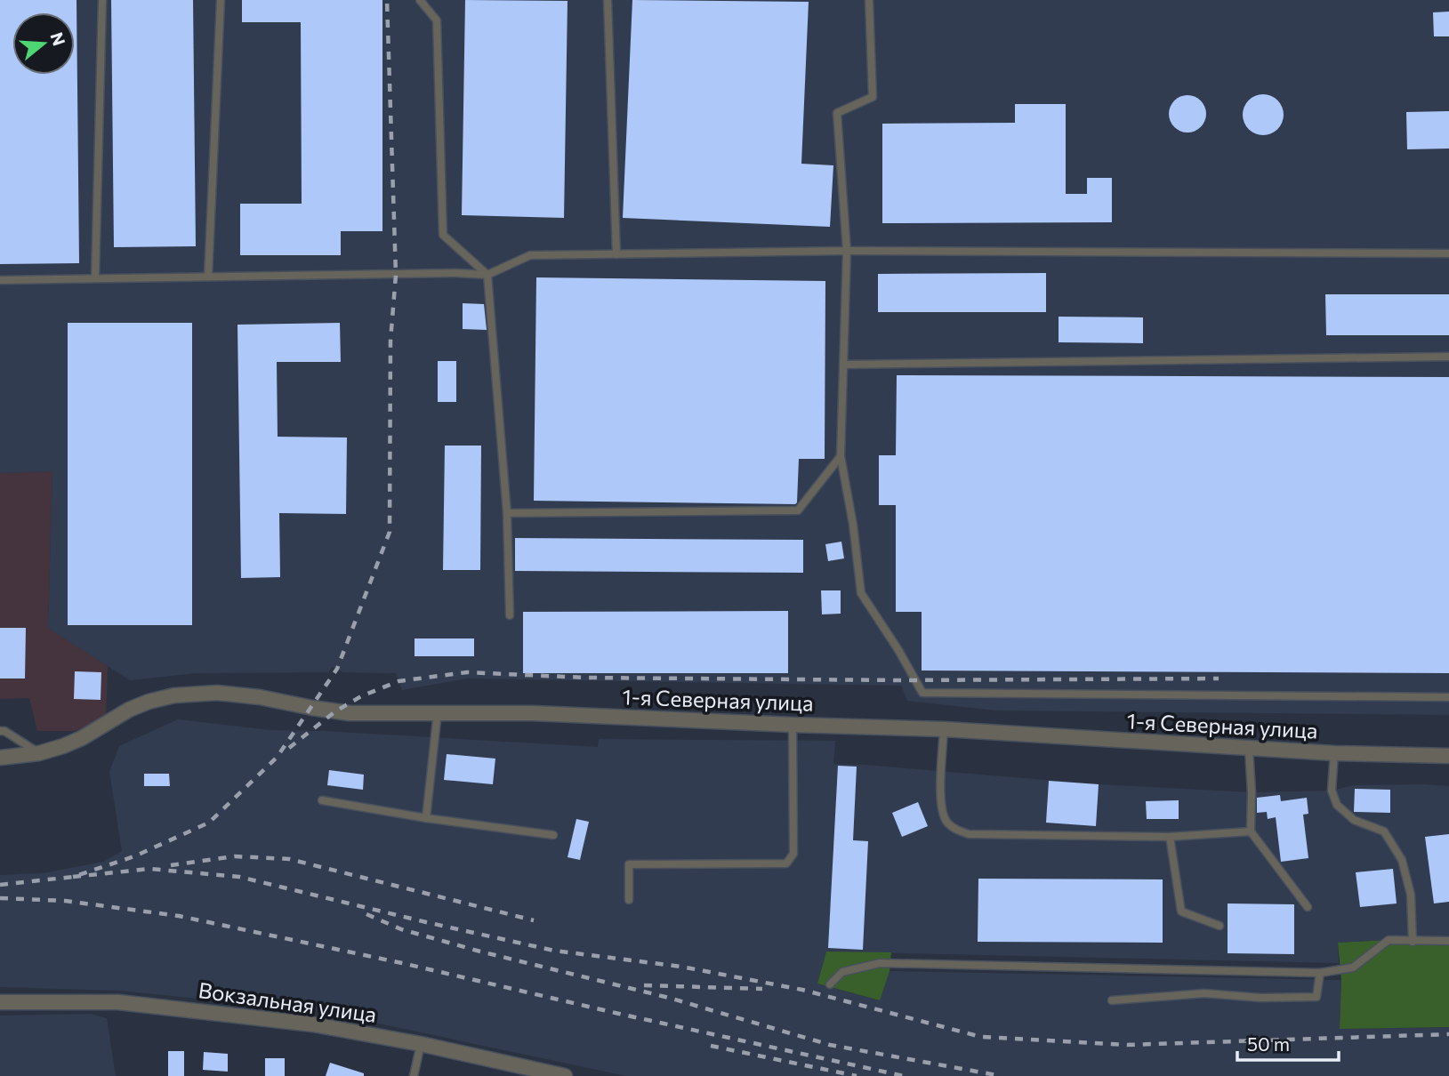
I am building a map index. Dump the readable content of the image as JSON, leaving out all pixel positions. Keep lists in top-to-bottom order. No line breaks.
{"streets":{"street":["1-я Северная улица","Вокзальная улица"]},"scale_bar":"50 m","north":"right"}
